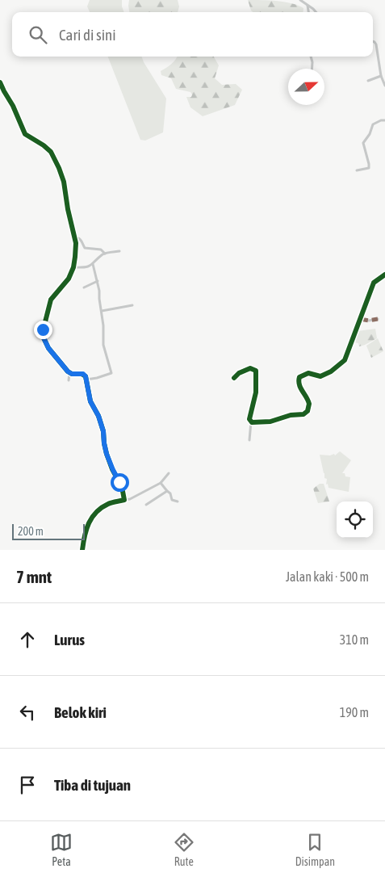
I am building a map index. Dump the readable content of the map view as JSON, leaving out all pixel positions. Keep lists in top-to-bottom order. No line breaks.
{"scale_bar":"200 m","north":"right","page":{"search":"Cari di sini","scale":"200 m","heading":["7 mnt","Jalan kaki · 500 m"],"list":[["Lurus","310 m"],["Belok kiri","190 m"],"Tiba di tujuan"],"nav":["Peta","Rute","Disimpan"]}}
